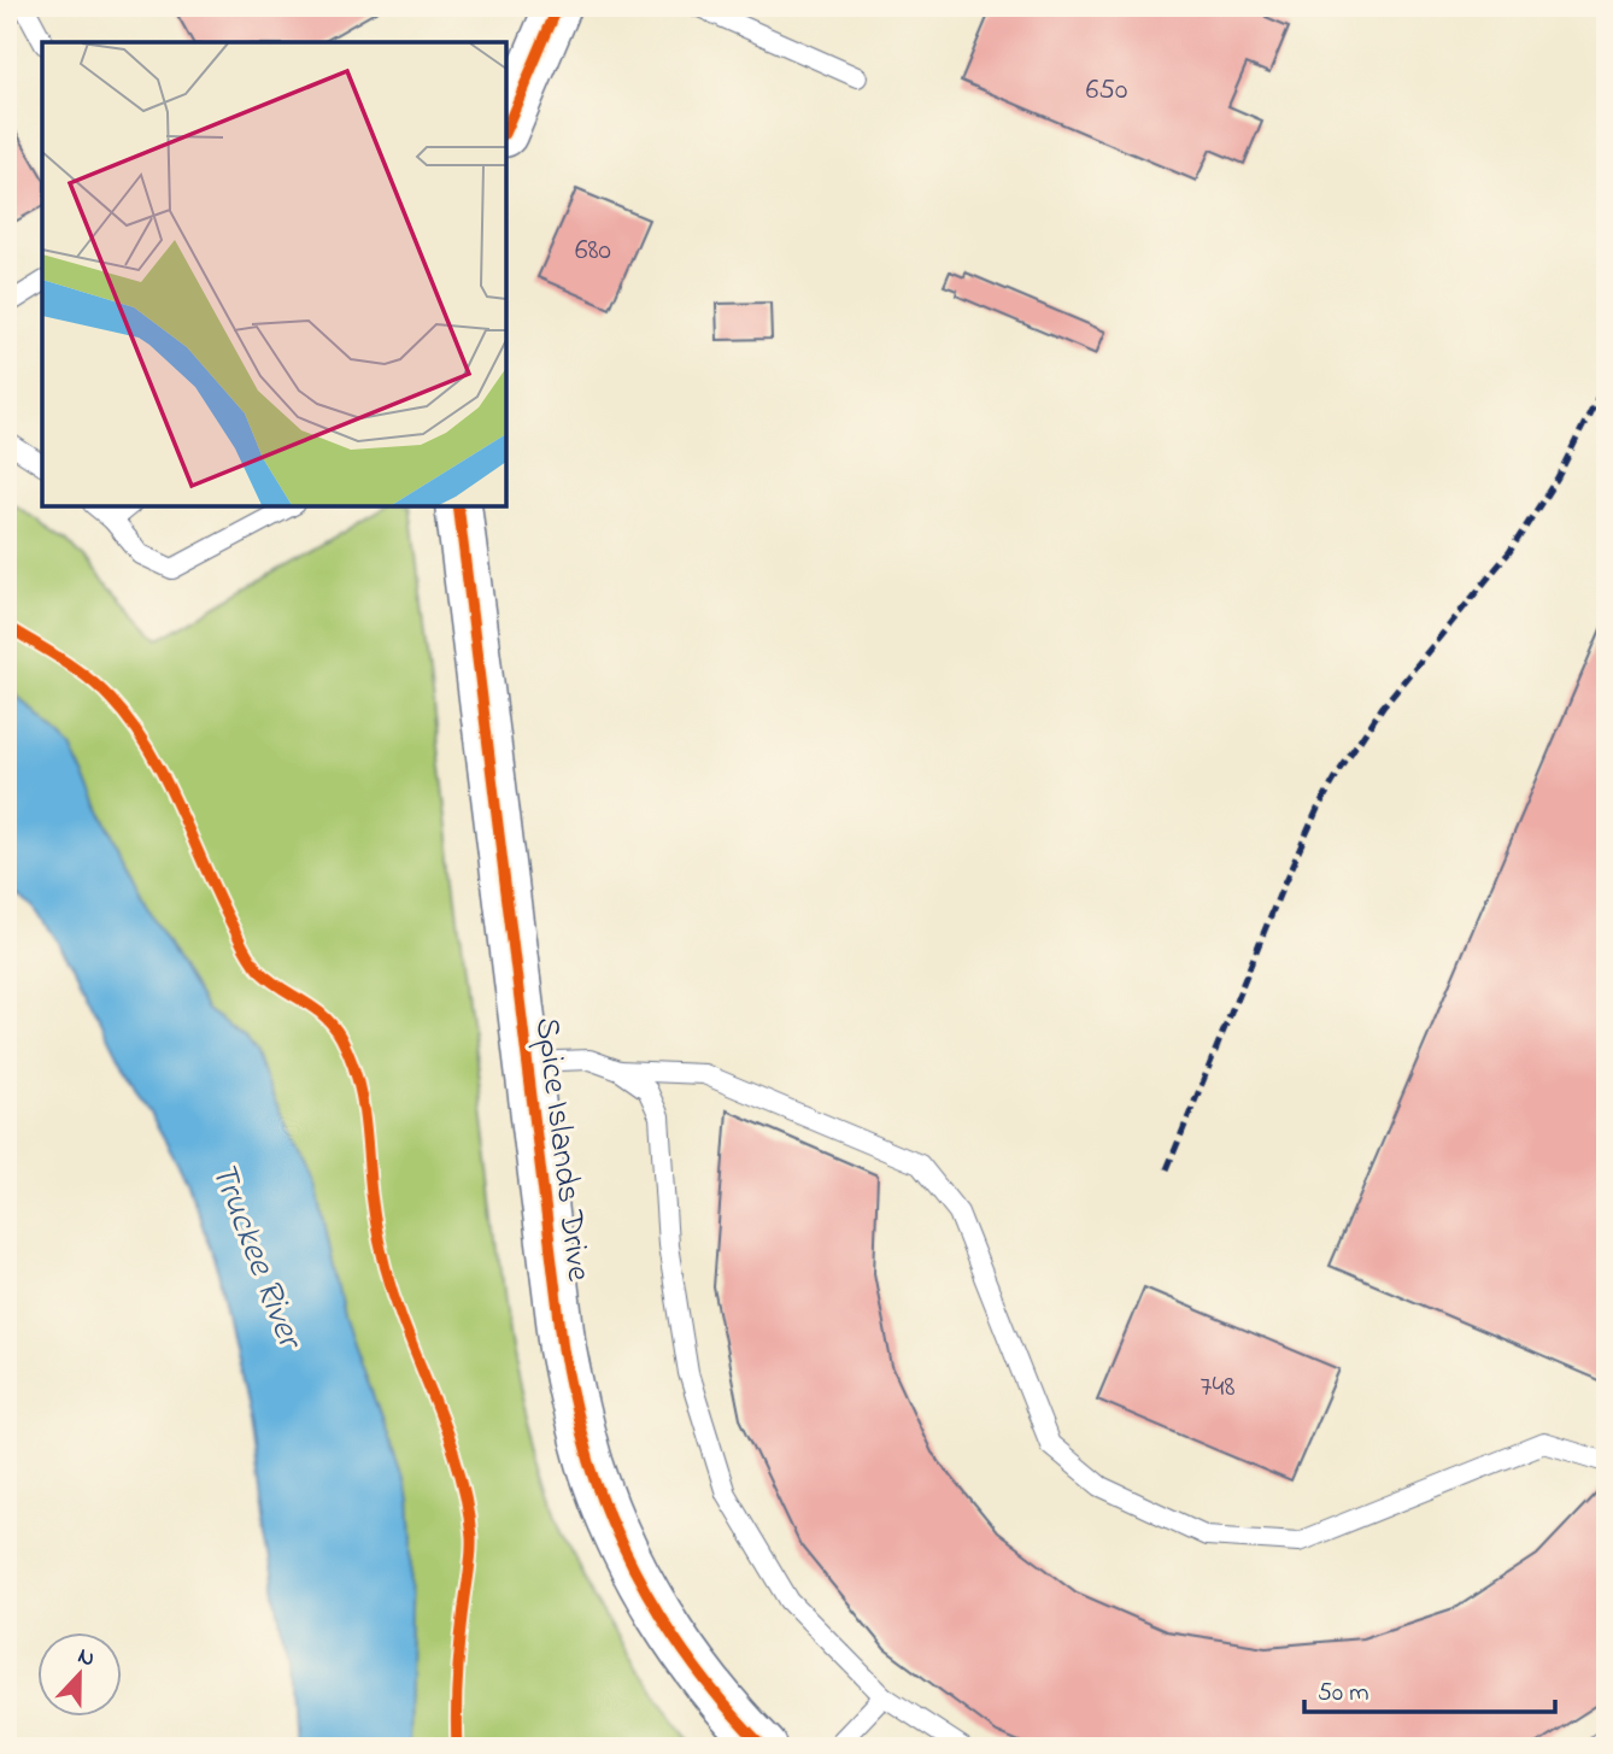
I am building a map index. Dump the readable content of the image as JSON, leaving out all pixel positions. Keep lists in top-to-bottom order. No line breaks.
{"streets":{"street":["Spice Islands Drive"]},"water":["Truckee River"],"house_numbers":["650","680","748"],"scale_bar":"50 m","north":"top"}
